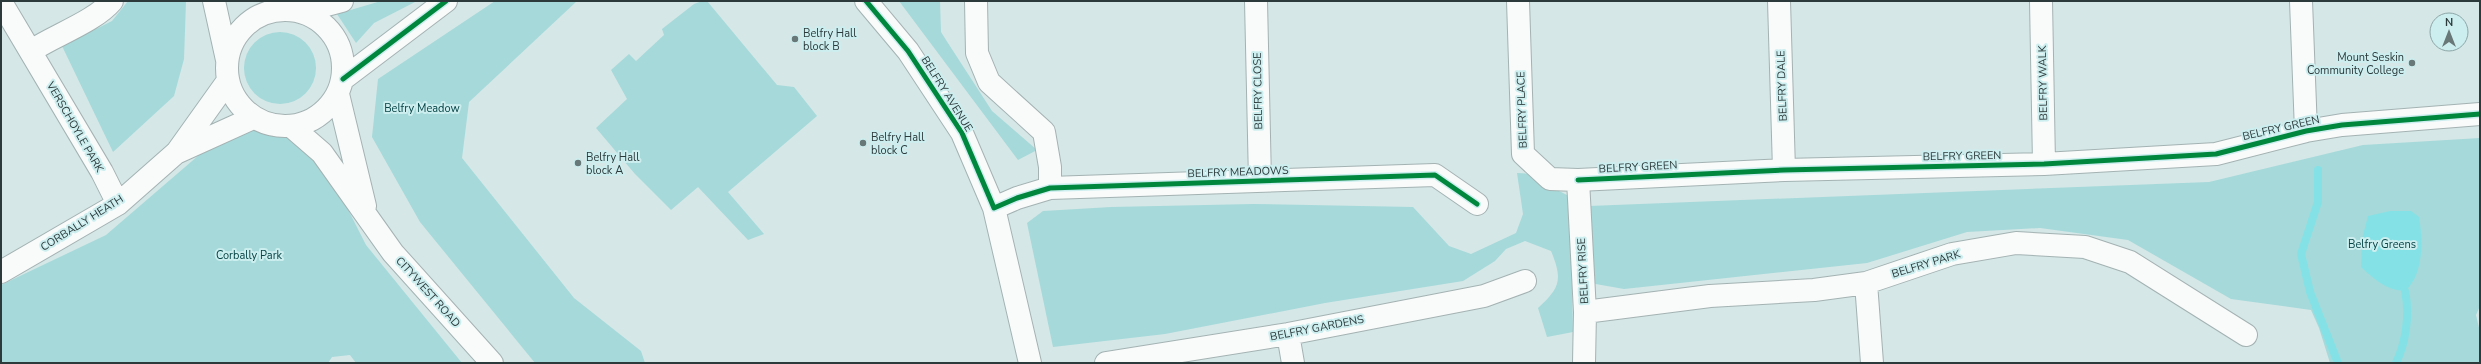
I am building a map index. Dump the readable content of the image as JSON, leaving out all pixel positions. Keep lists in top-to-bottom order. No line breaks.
{"streets":{"street":["BELFRY WALK","BELFRY DALE","BELFRY CLOSE","BELFRY AVENUE","BELFRY PLACE","VERSCHOYLE PARK","BELFRY GREEN","BELFRY MEADOWS","CORBALLY HEATH","BELFRY PARK","BELFRY RISE","CITYWEST ROAD","BELFRY GARDENS"]},"crossings":[["BELFRY WALK","BELFRY GREEN"],["BELFRY DALE","BELFRY GREEN"],["BELFRY CLOSE","BELFRY MEADOWS"],["BELFRY AVENUE","BELFRY MEADOWS"],["BELFRY PLACE","BELFRY GREEN"],["BELFRY PLACE","BELFRY RISE"],["VERSCHOYLE PARK","CORBALLY HEATH"],["BELFRY GREEN","BELFRY RISE"],["BELFRY PARK","BELFRY RISE"]],"parks":["Belfry Meadow","Belfry Greens","Corbally Park"],"places":["Belfry Hall block B","Mount Seskin Community College","Belfry Hall block C","Belfry Hall block A"],"north":"top"}
